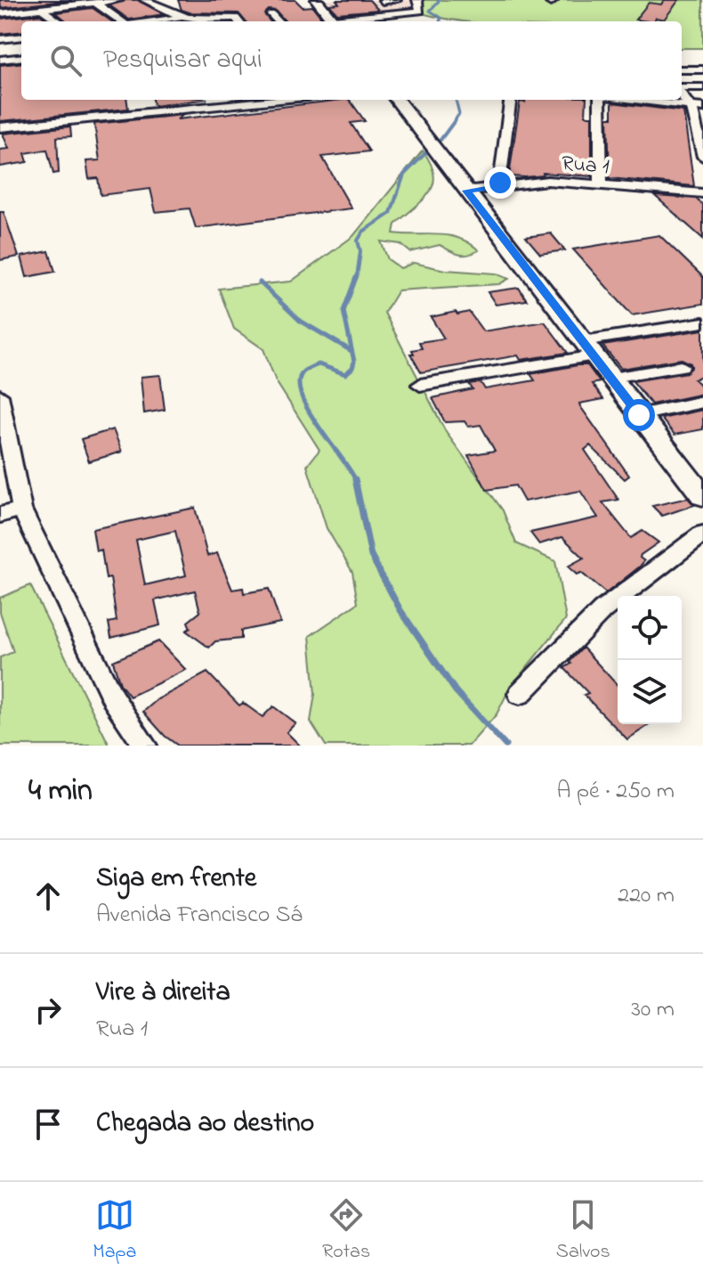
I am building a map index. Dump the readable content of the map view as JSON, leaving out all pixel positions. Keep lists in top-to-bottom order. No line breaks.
{"streets":{"street":["Rua 1"]},"page":{"search":"Pesquisar aqui","heading":["4 min","A pé · 250 m"],"list":[["Siga em frente","Avenida Francisco Sá","220 m"],["Vire à direita","Rua 1","30 m"],"Chegada ao destino"],"nav":["Mapa","Rotas","Salvos"]}}
